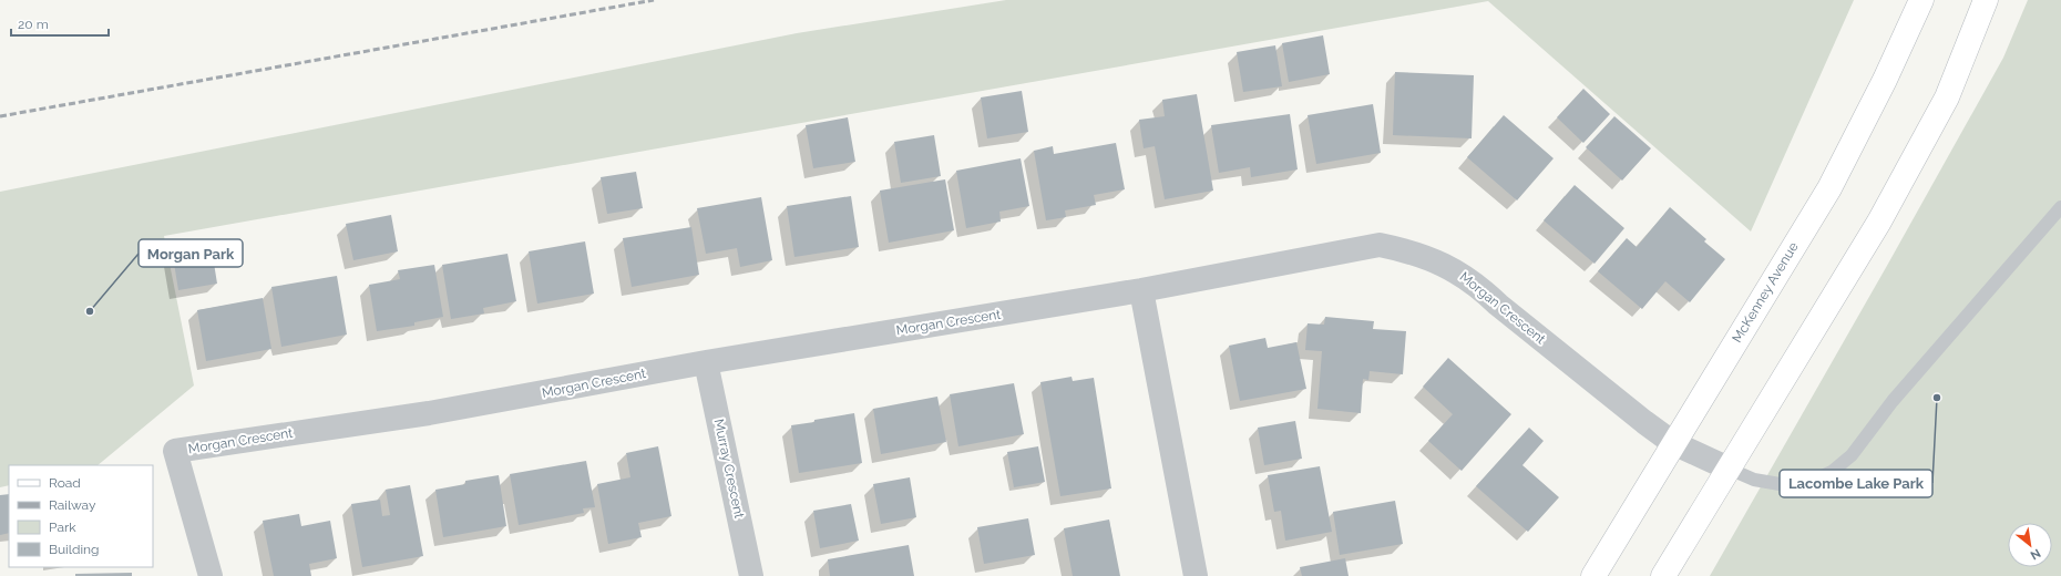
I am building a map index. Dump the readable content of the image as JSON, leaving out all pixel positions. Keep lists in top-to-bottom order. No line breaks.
{"streets":{"main road":["McKenney Avenue"],"street":["Morgan Crescent","Murray Crescent"]},"crossings":[["McKenney Avenue","Morgan Crescent"],["Morgan Crescent","Murray Crescent"]],"places":["Morgan Park","Lacombe Lake Park"],"legend":["Road","Railway","Park","Building"],"scale_bar":"20 m","north":"bottom right"}
